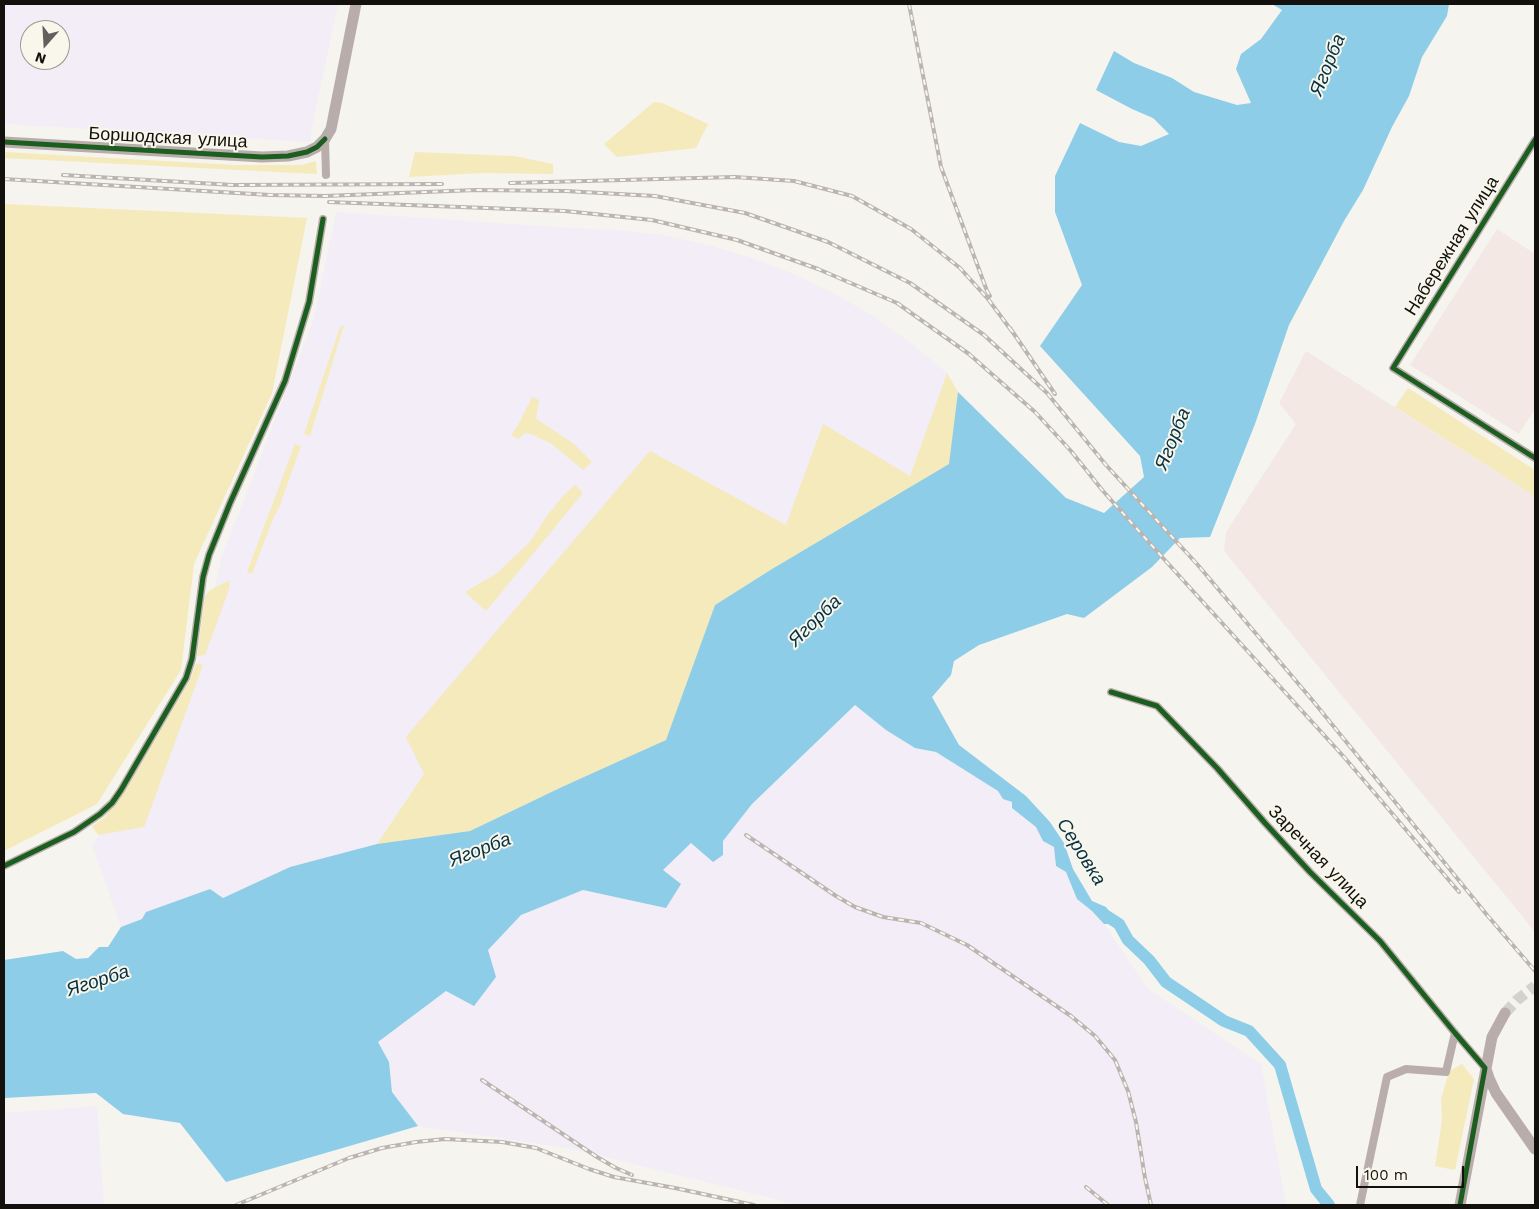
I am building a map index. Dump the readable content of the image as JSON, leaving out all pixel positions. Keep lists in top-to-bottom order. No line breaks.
{"streets":{"street":["Боршодская улица","Набережная улица","Заречная улица"]},"water":["Ягорба","Серовка"],"scale_bar":"100 m","north":"bottom"}
